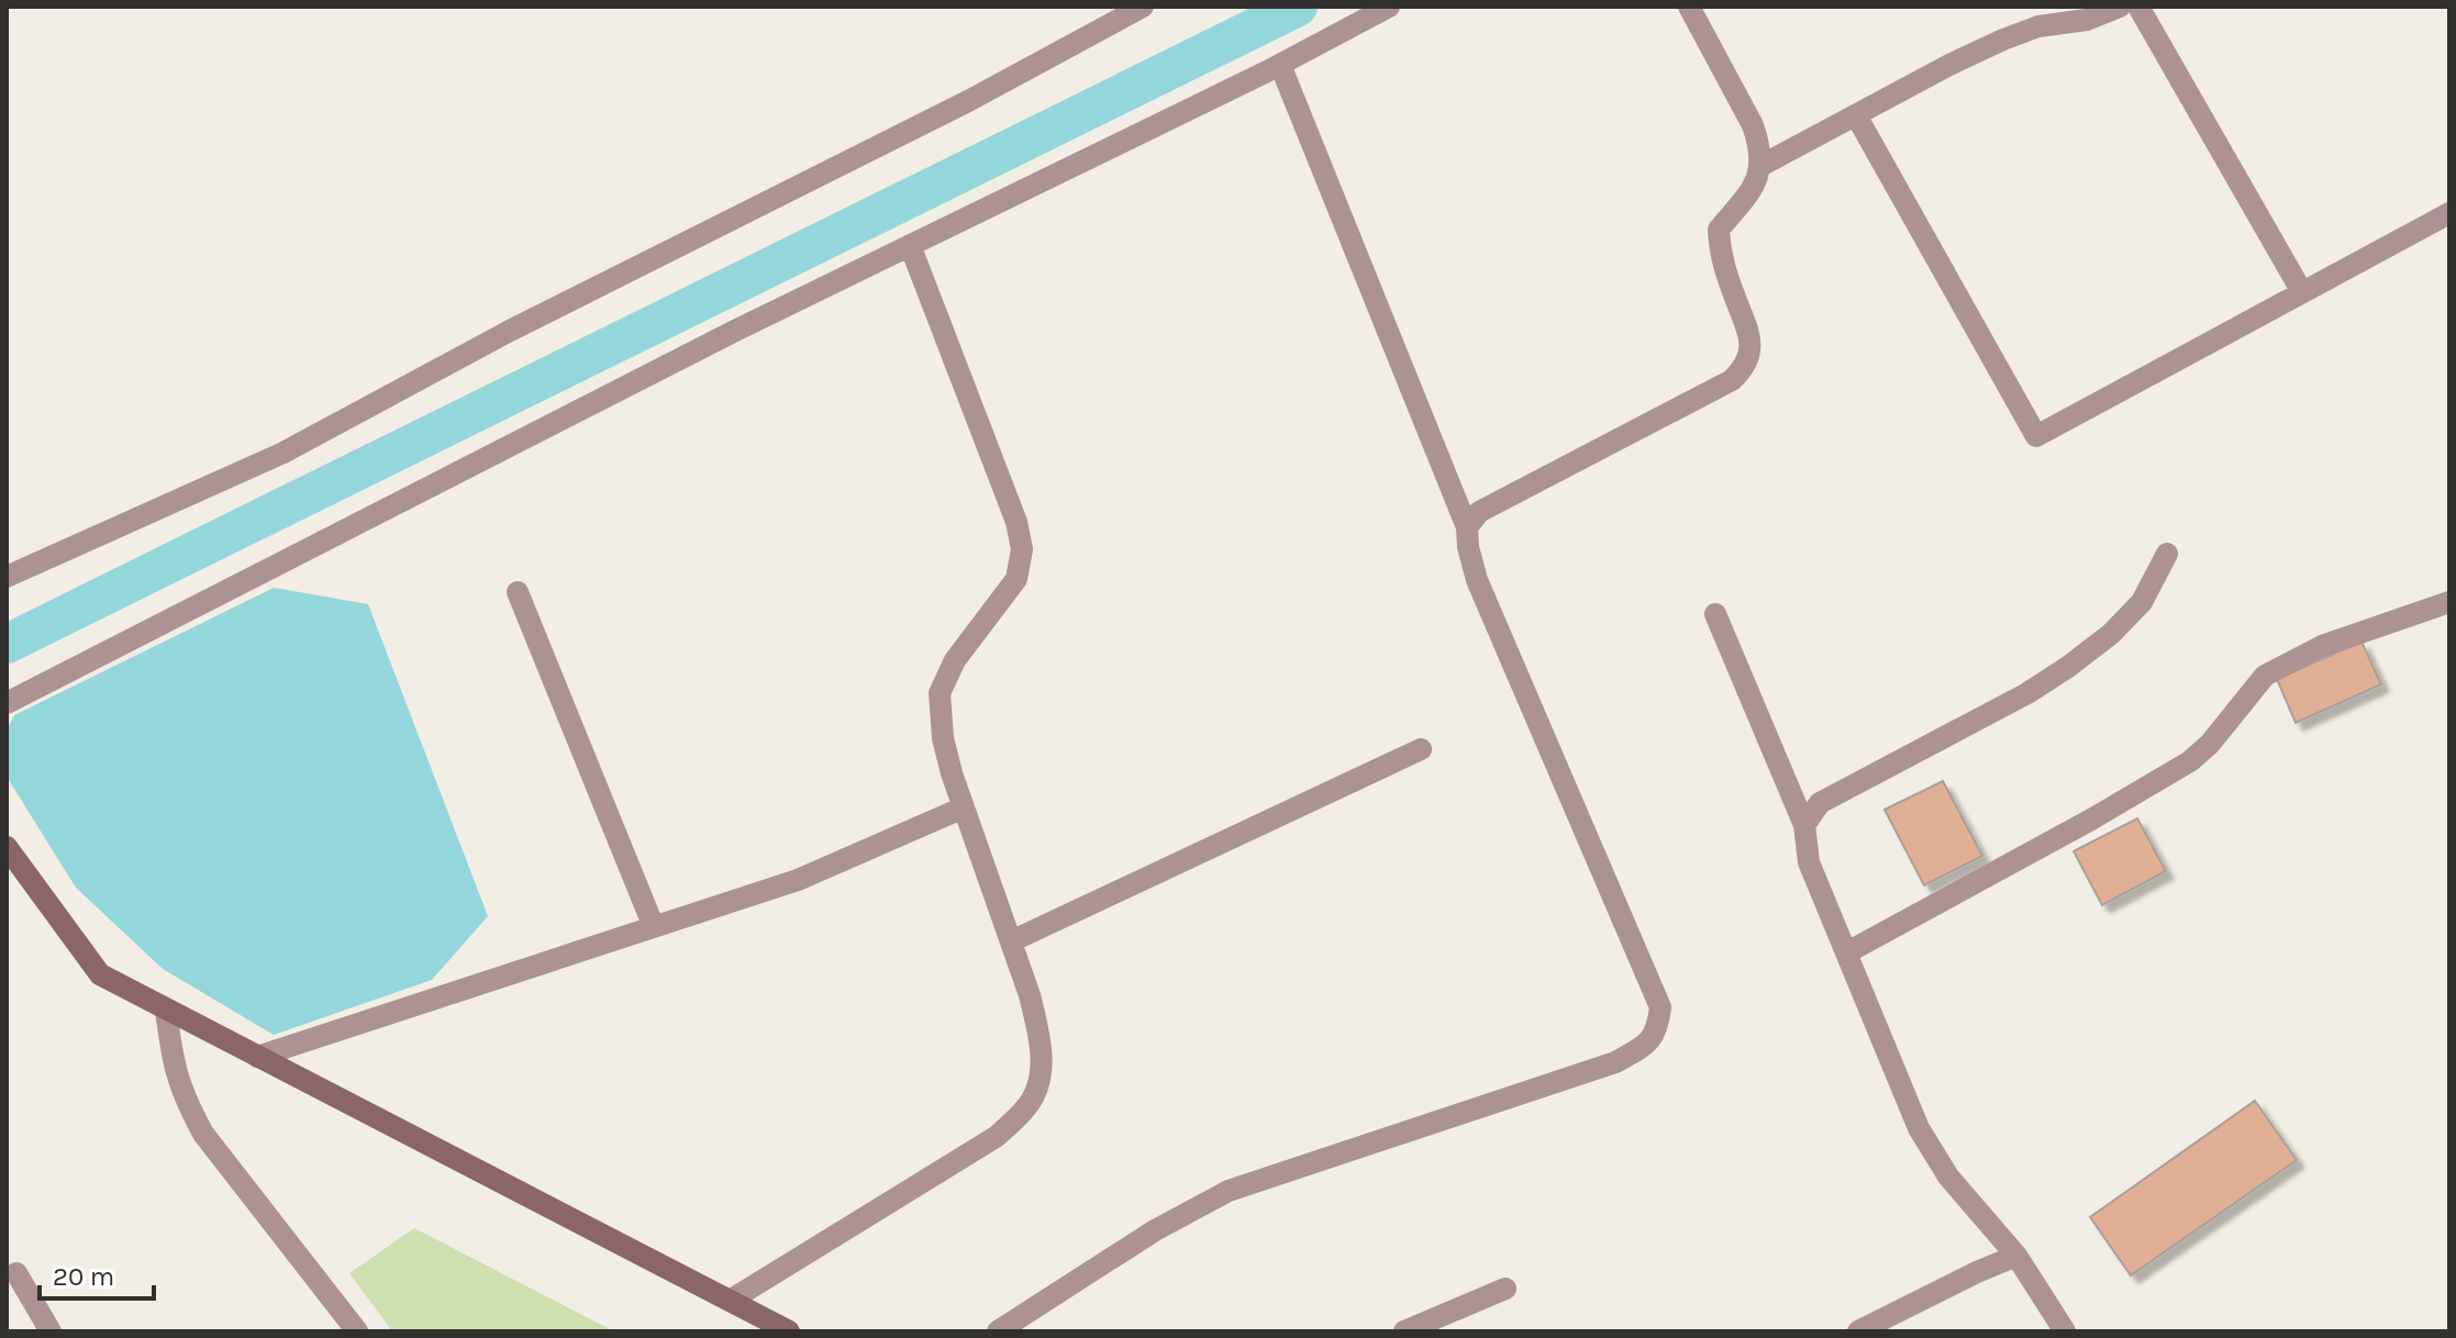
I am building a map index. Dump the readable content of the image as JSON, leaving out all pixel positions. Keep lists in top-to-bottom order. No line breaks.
{"scale_bar":"20 m"}
